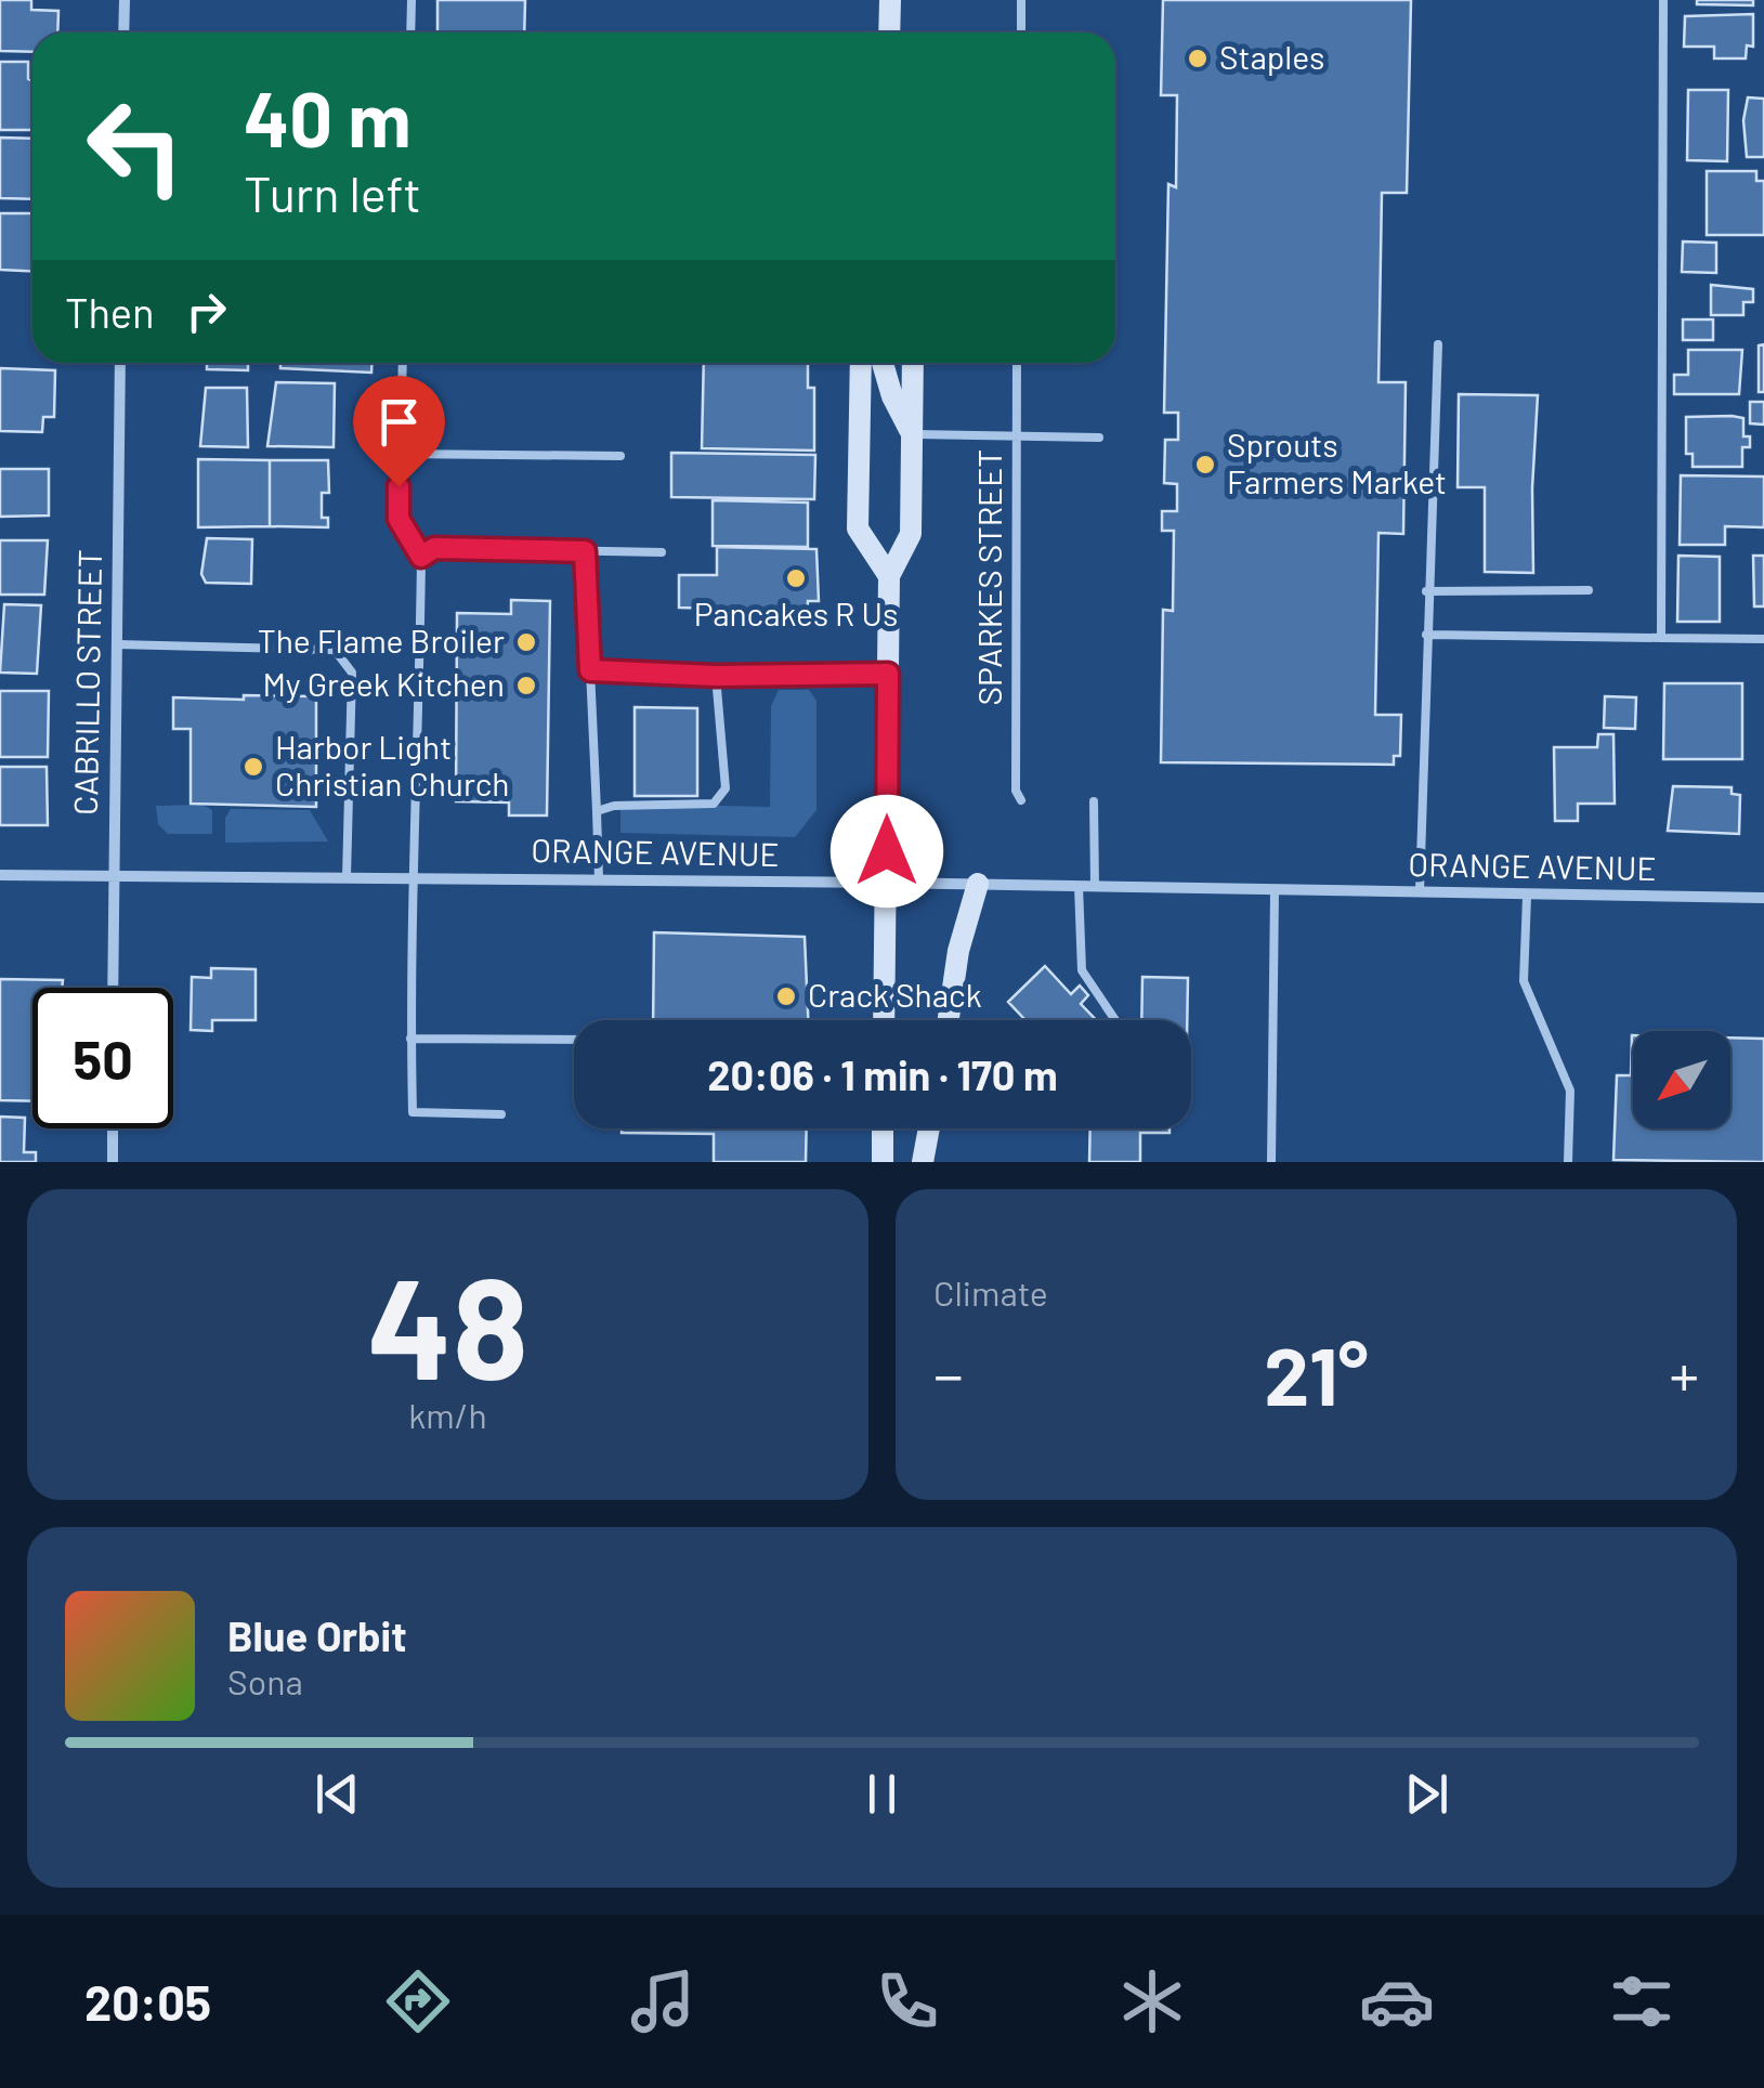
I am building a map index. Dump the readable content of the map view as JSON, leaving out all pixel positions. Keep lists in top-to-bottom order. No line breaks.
{"streets":{"street":["CABRILLO STREET","ORANGE AVENUE"],"lane":["SPARKES STREET"]},"crossings":[["CABRILLO STREET","ORANGE AVENUE"]],"places":["Staples","Sprouts Farmers Market","Pancakes R Us","The Flame Broiler","My Greek Kitchen","Harbor Light Christian Church","Crack Shack"],"north":"bottom left","page":{"turn":["40 m","Turn left"],"then":"Then","limit":"50","trip":"20:06 · 1 min · 170 m","tile":[["48","km/h"],"Climate"],"heat":["−","21°","+"],"song":["Blue Orbit","Sona"],"tabs":"20:05"}}
